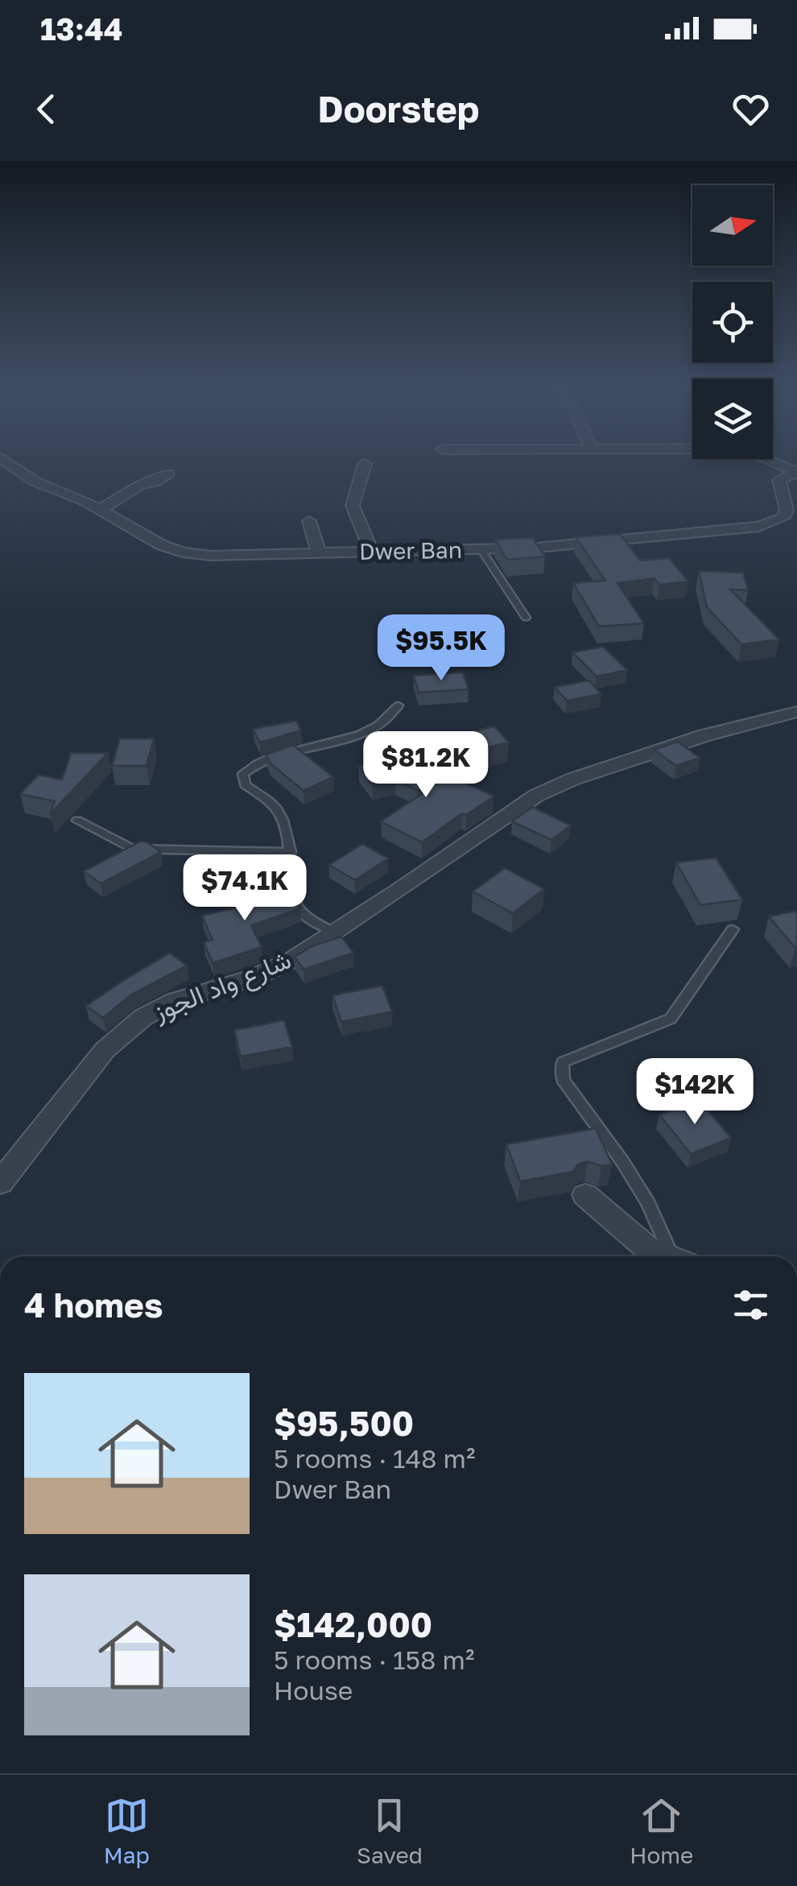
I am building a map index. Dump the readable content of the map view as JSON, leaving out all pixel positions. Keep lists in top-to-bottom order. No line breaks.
{"streets":{"street":["Dwer Ban","شارع واد الجوز"]},"north":"right","page":{"status":"13:44","header":"Doorstep","price":["$95.5K","$81.2K","$74.1K","$142K"],"heading":"4 homes","list":[{"name":"$95,500","note":"5 rooms · 148 m² · Dwer Ban"},{"name":"$142,000","note":"5 rooms · 158 m² · House"}],"tabs":["Map","Saved","Home"]}}
